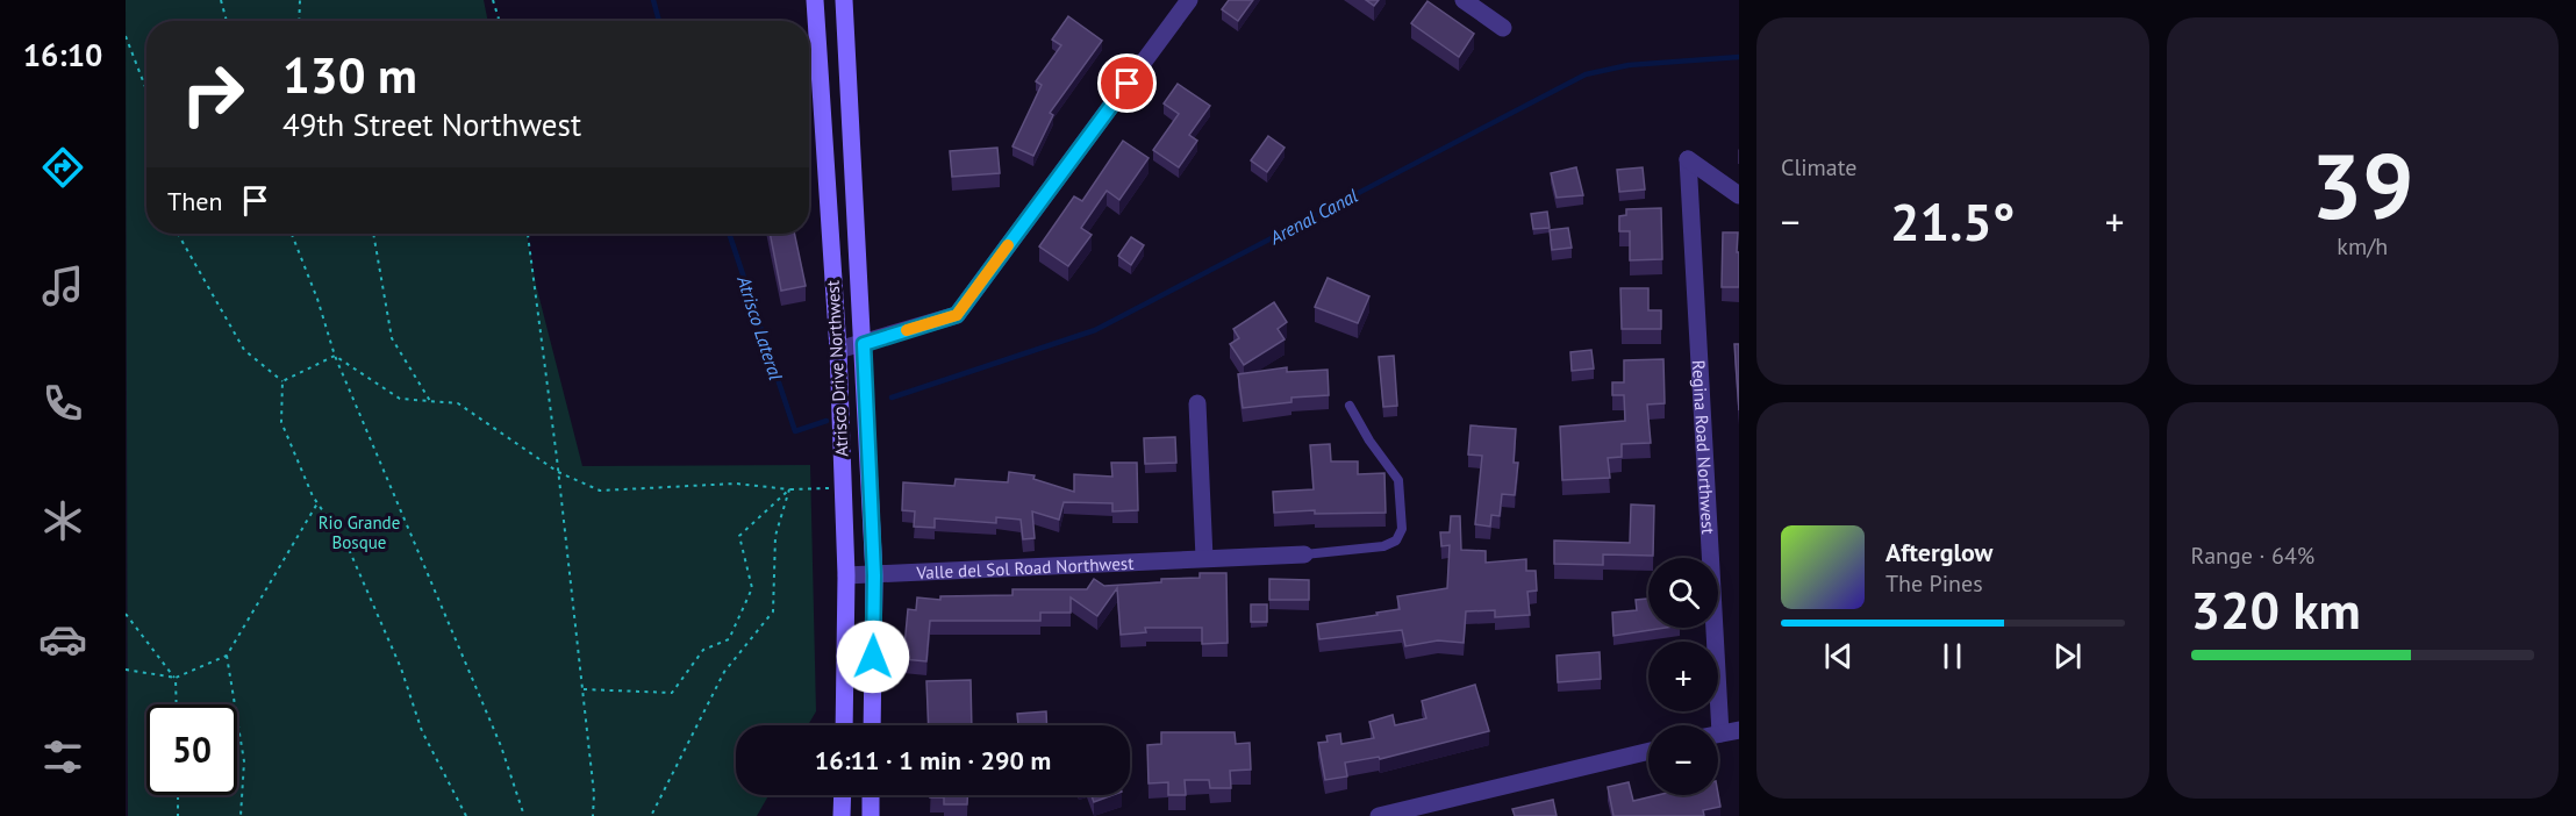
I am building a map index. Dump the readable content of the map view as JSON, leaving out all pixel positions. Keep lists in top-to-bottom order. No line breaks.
{"streets":{"main road":["Atrisco Drive Northwest"],"street":["Regina Road Northwest","Valle del Sol Road Northwest"]},"crossings":[["Atrisco Drive Northwest","Valle del Sol Road Northwest"]],"water":["Arenal Canal","Atrisco Lateral"],"parks":["Rio Grande Bosque"],"page":{"tabs":"16:10","tile":["Climate",["39","km/h"],["Range · 64%","320 km"]],"turn":["130 m","49th Street Northwest"],"then":"Then","heat":["−","21.5°","+"],"song":["Afterglow","The Pines"],"map_buttons":["+","−"],"limit":"50","trip":"16:11 · 1 min · 290 m"}}
